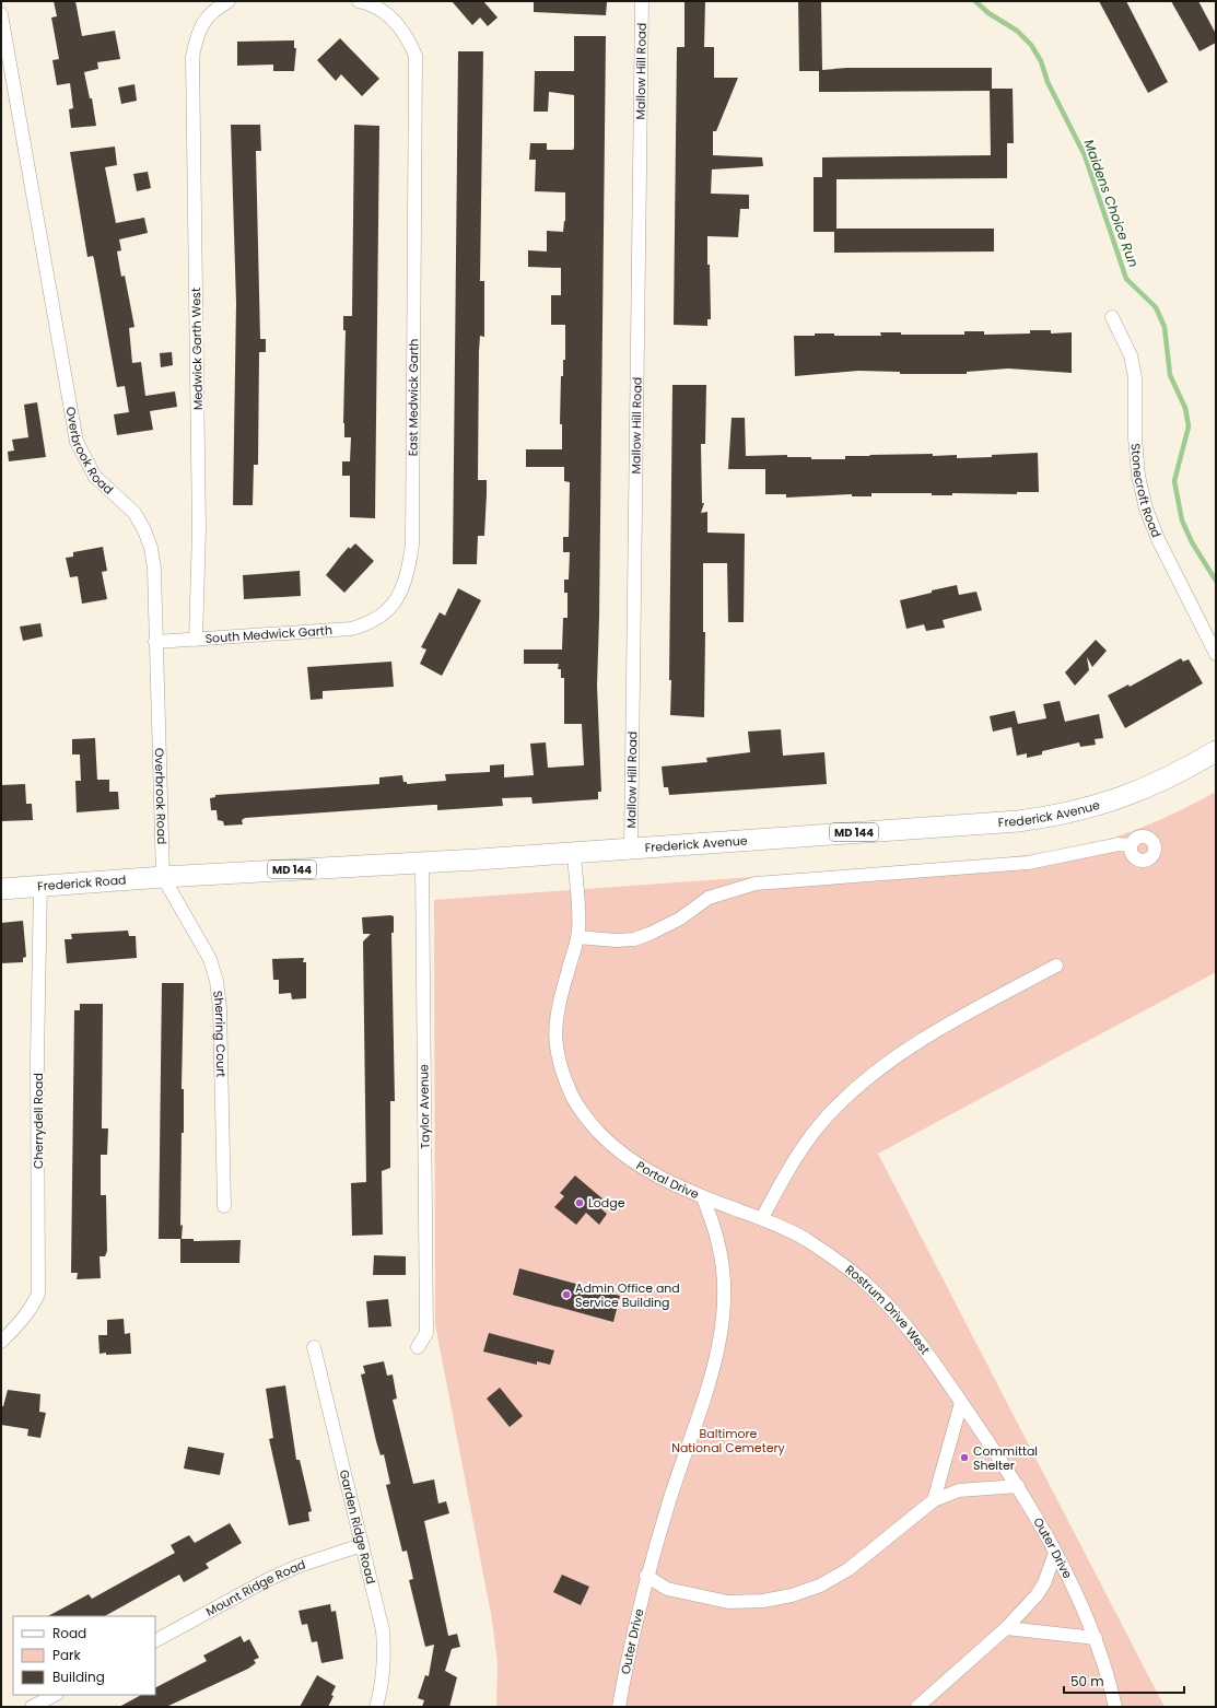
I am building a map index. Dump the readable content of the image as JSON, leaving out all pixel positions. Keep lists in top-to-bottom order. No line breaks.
{"streets":{"main road":["Frederick Avenue","MD 144","Frederick Road"],"street":["Mallow Hill Road","Medwick Garth West","East Medwick Garth","Overbrook Road","Stonecroft Road","South Medwick Garth","Sherring Court","Taylor Avenue","Cherrydell Road","Portal Drive","Rostrum Drive West","Garden Ridge Road","Outer Drive","Mount Ridge Road"]},"crossings":[["Mallow Hill Road","Frederick Avenue"],["Medwick Garth West","South Medwick Garth"],["East Medwick Garth","South Medwick Garth"],["Overbrook Road","South Medwick Garth"],["Overbrook Road","Frederick Avenue"],["Overbrook Road","Frederick Road"],["Overbrook Road","Sherring Court"],["Frederick Avenue","Frederick Road"],["Frederick Avenue","Sherring Court"],["Frederick Avenue","Taylor Avenue"],["Frederick Avenue","Portal Drive"],["Frederick Road","Sherring Court"],["Frederick Road","Cherrydell Road"],["Portal Drive","Rostrum Drive West"],["Portal Drive","Outer Drive"],["Rostrum Drive West","Outer Drive"],["Garden Ridge Road","Mount Ridge Road"]],"water":["Maidens Choice Run"],"parks":["Baltimore National Cemetery"],"places":["Lodge","Admin Office and Service Building","Committal Shelter"],"legend":["Road","Park","Building"],"scale_bar":"50 m"}
